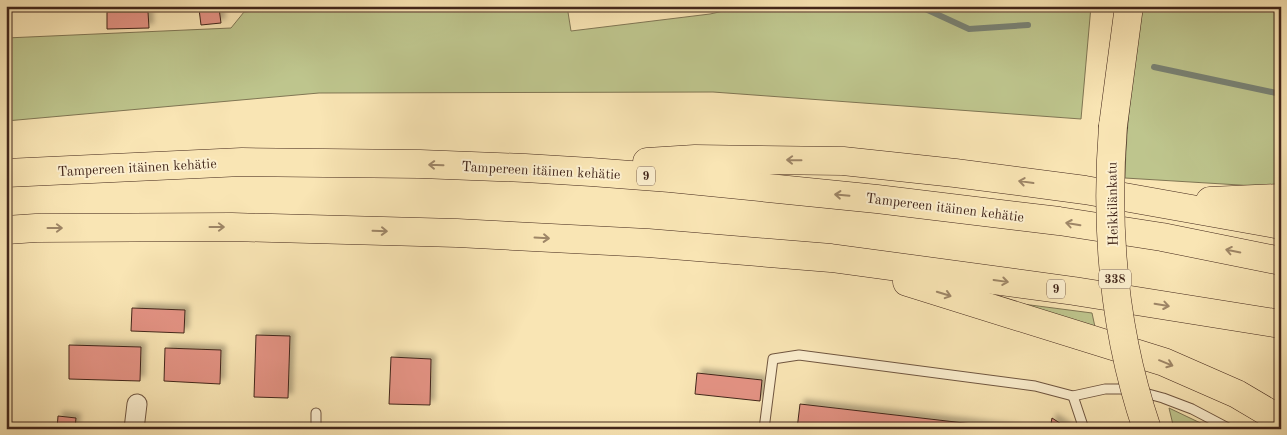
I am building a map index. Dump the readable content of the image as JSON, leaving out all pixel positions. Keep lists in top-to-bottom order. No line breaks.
{"streets":{"main road":["Tampereen itäinen kehätie","9","Heikkilänkatu","338"]}}
